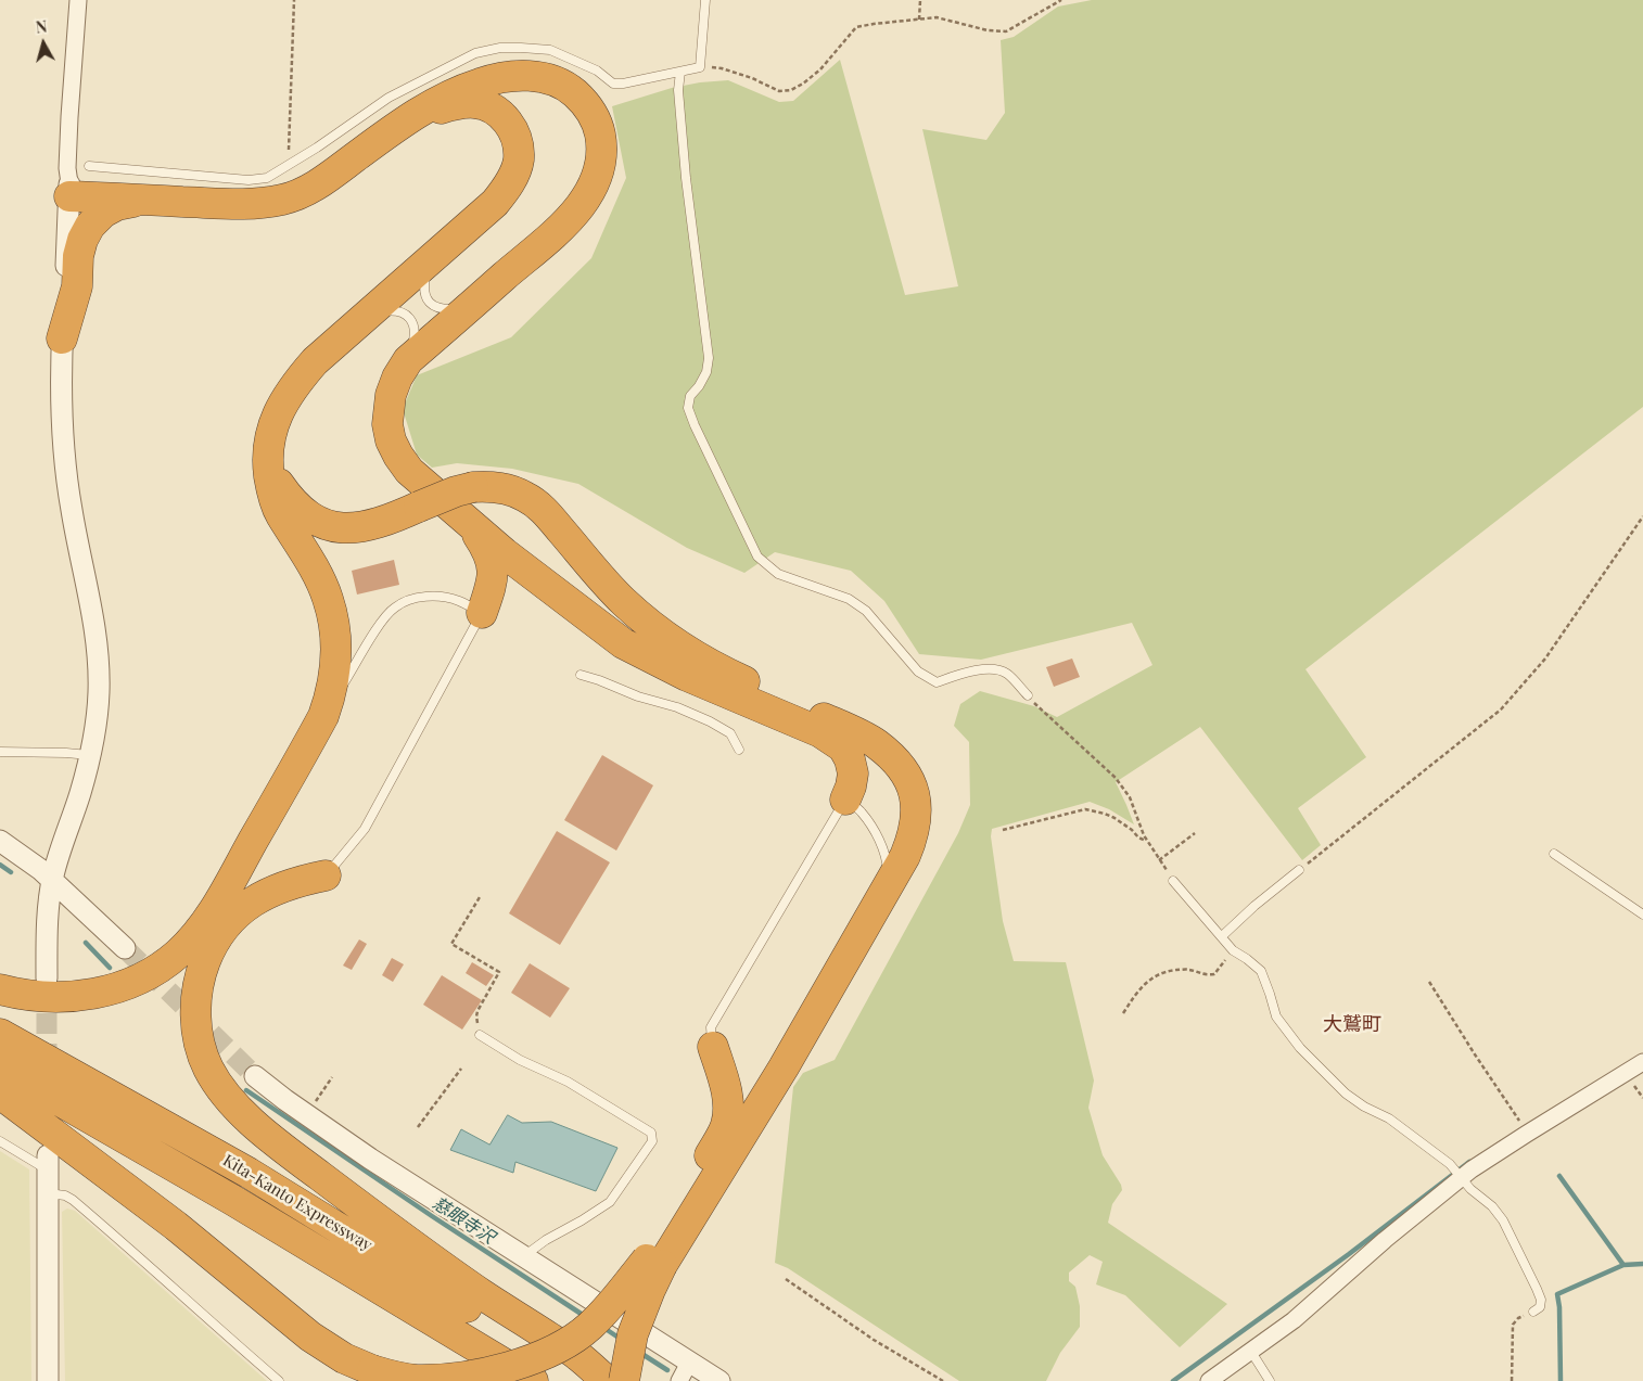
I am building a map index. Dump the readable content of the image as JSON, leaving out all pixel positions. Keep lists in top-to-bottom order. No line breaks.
{"streets":{"highway":["Kita-Kanto Expressway"]},"districts":["大鷲町"],"water":["慈眼寺沢"],"north":"top"}
